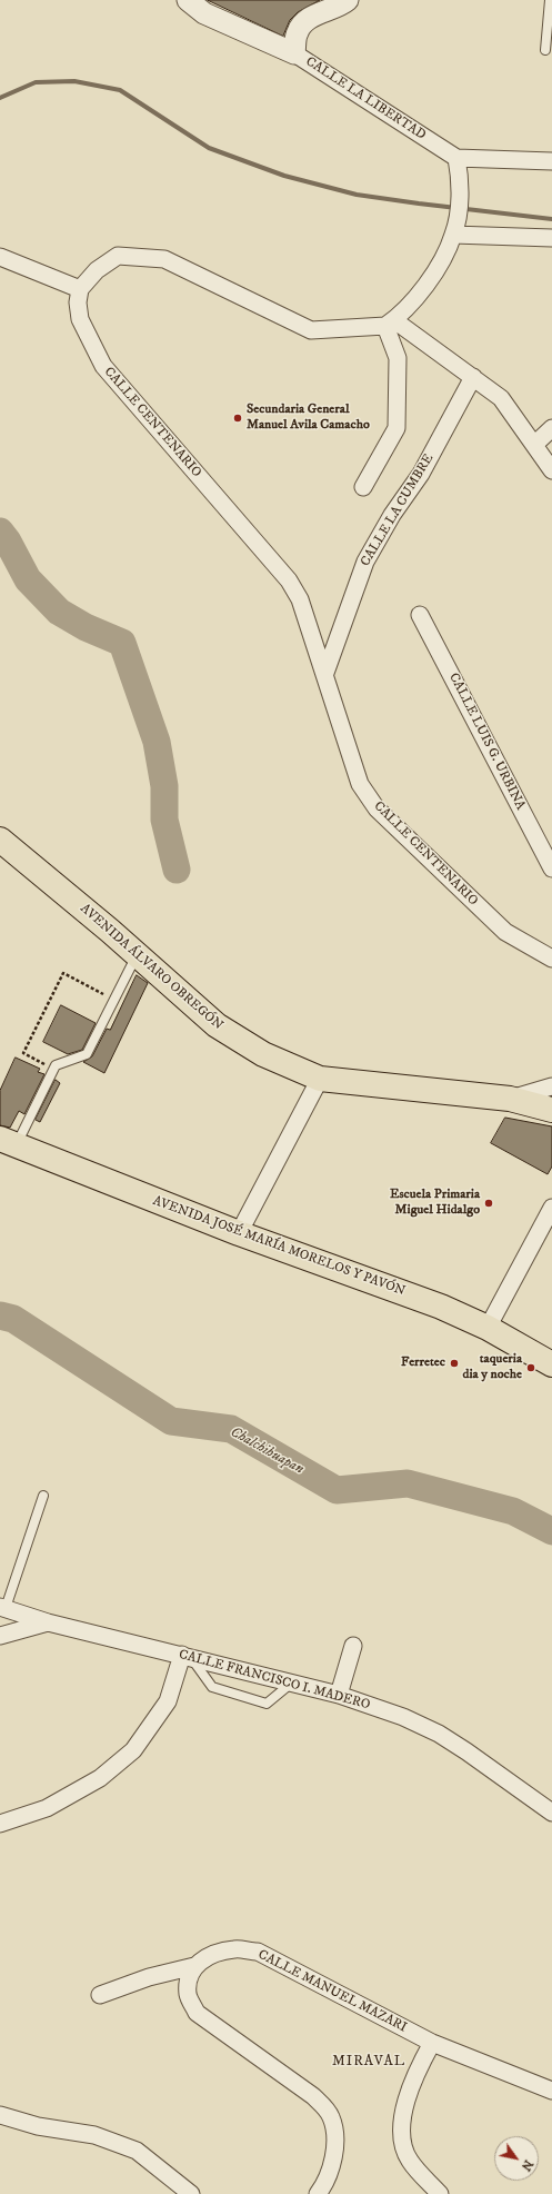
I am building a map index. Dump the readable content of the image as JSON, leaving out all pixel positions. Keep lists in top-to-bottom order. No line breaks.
{"streets":{"main road":["AVENIDA ÁLVARO OBREGÓN","AVENIDA JOSÉ MARÍA MORELOS Y PAVÓN"],"street":["CALLE LA LIBERTAD","CALLE CENTENARIO","CALLE LA CUMBRE","CALLE LUIS G. URBINA","CALLE FRANCISCO I. MADERO","CALLE MANUEL MAZARI"]},"crossings":[["CALLE CENTENARIO","CALLE LA CUMBRE"]],"districts":["MIRAVAL"],"water":["Chalchihuapan"],"places":["Secundaria General Manuel Avila Camacho","Escuela Primaria Miguel Hidalgo","Ferretec","taqueria dia y noche"],"north":"bottom right"}
